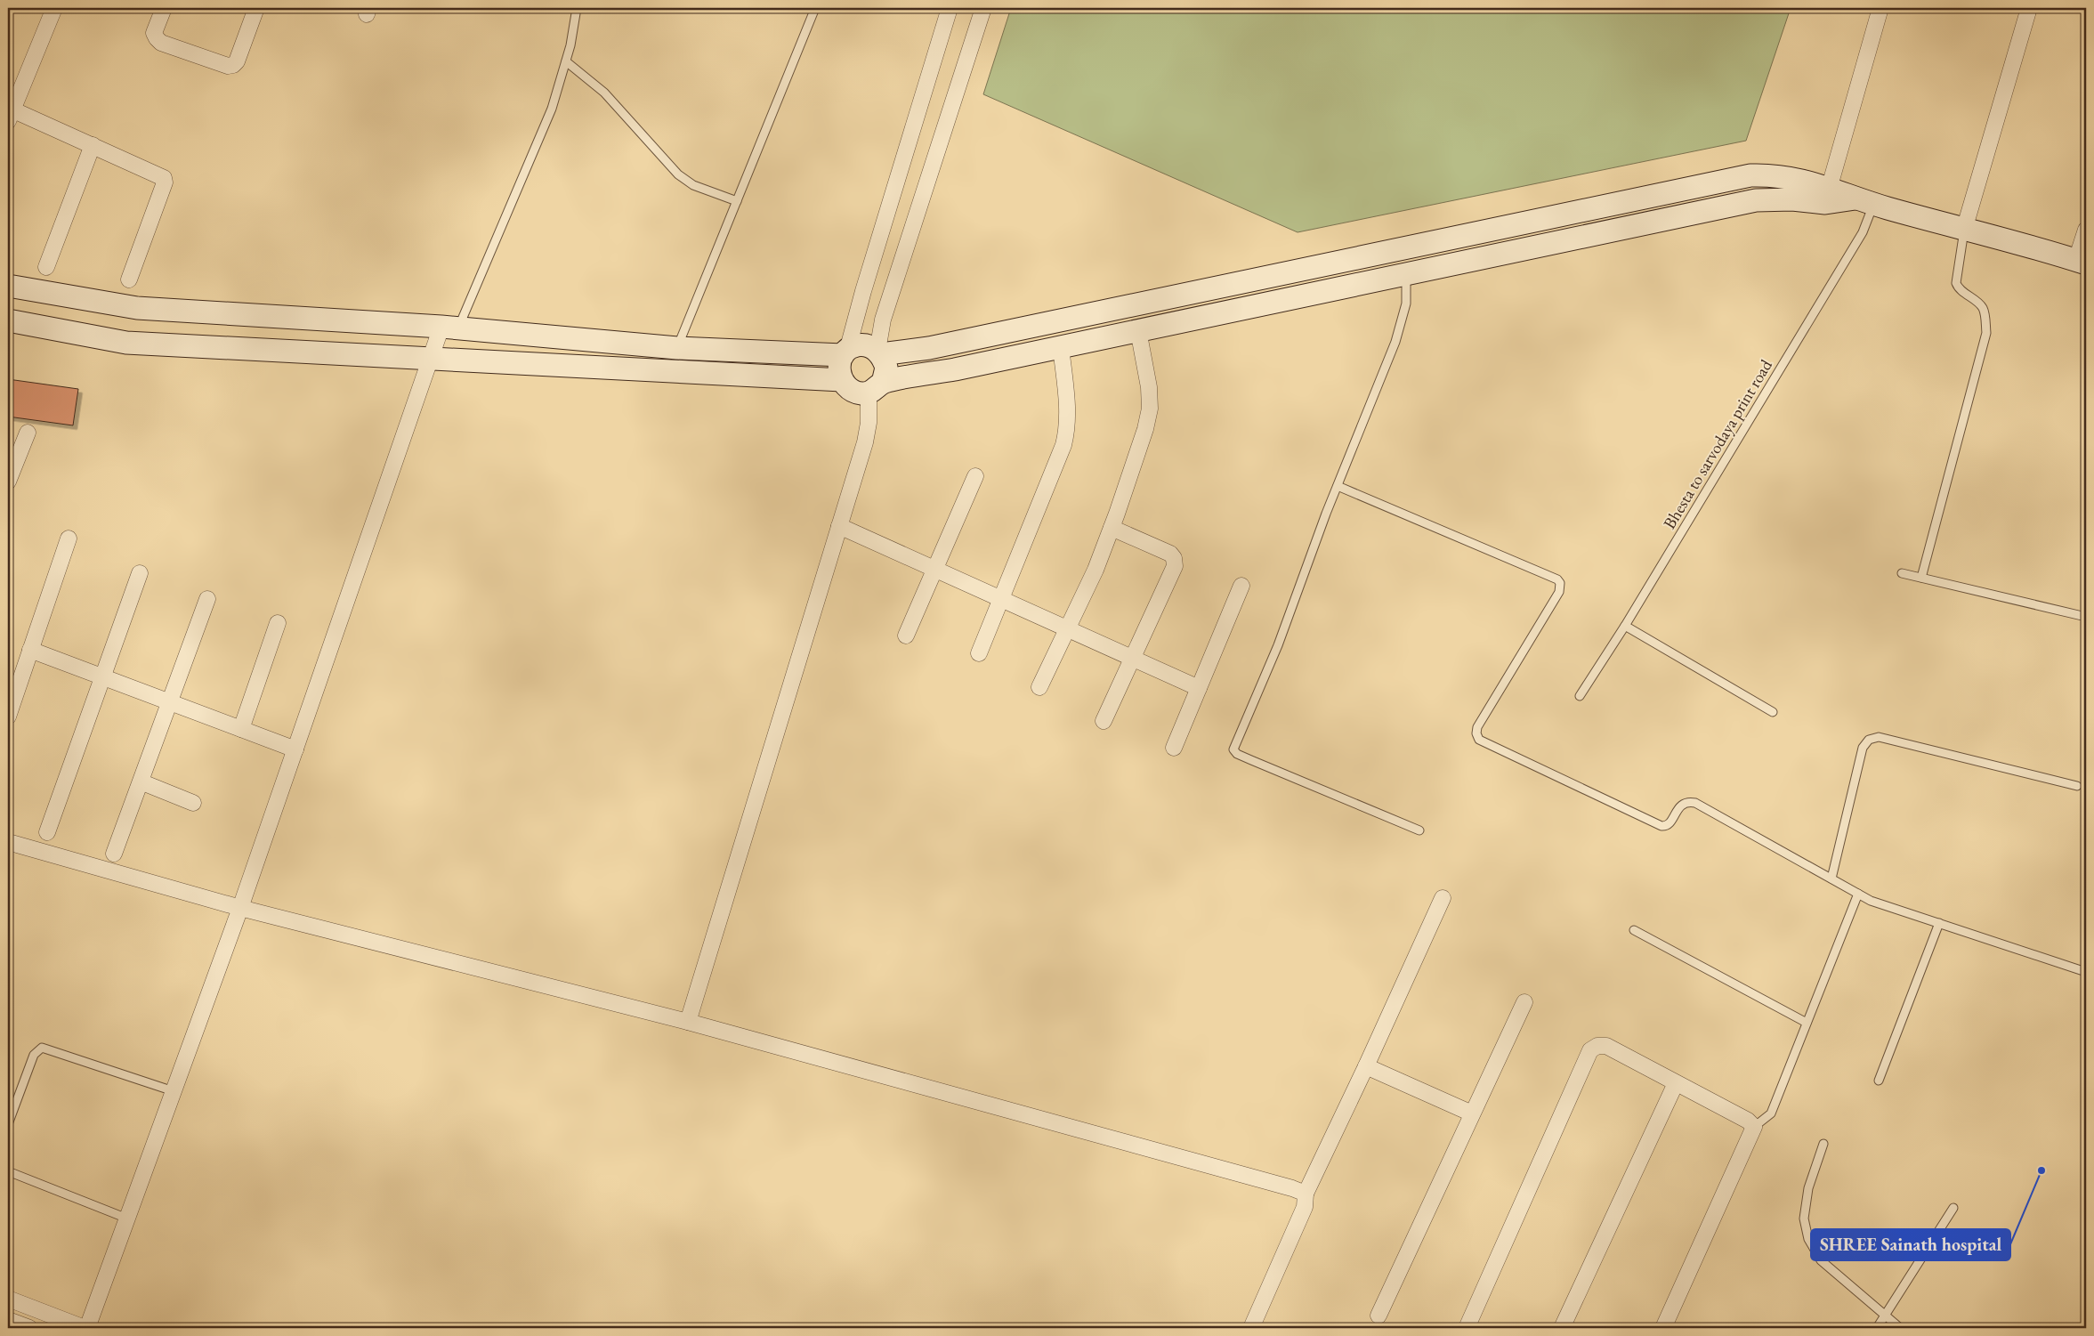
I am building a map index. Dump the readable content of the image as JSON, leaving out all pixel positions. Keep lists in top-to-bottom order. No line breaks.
{"streets":{"lane":["Bhesta to sarvodaya print road"]},"places":["SHREE Sainath hospital"]}
